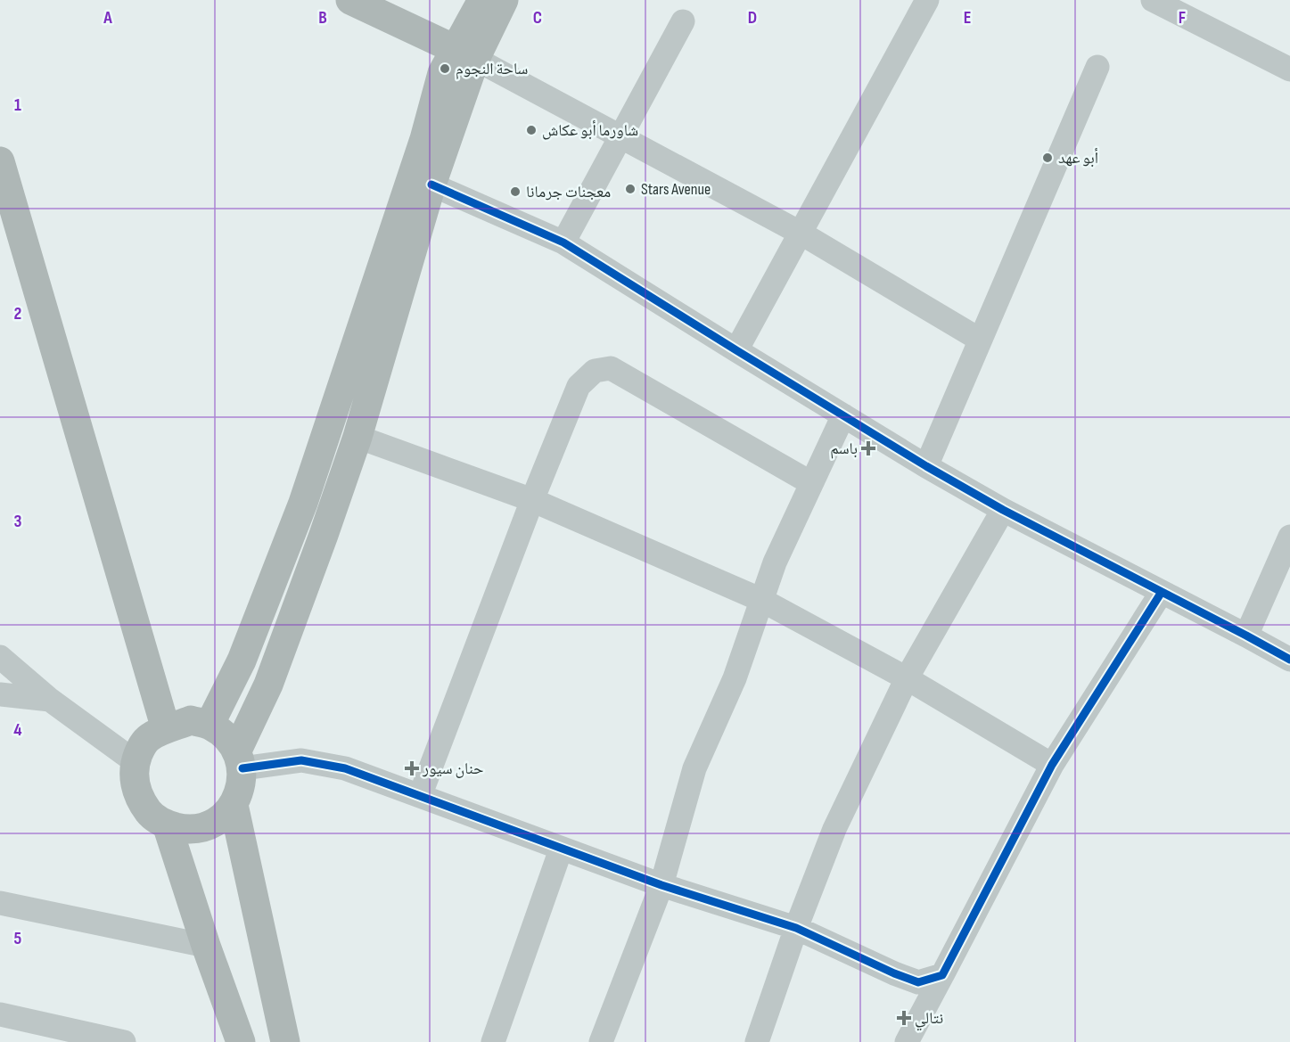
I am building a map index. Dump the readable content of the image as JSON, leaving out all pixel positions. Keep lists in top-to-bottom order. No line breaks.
{"places":{"other":["ساحة النجوم","شاورما أبو عكاش","أبو عهد","Stars Avenue","معجنات جرمانا"],"health":["باسم","حنان سيور","نتالي"]},"grid":{"columns":["A","B","C","D","E","F"],"rows":["1","2","3","4","5"]}}
